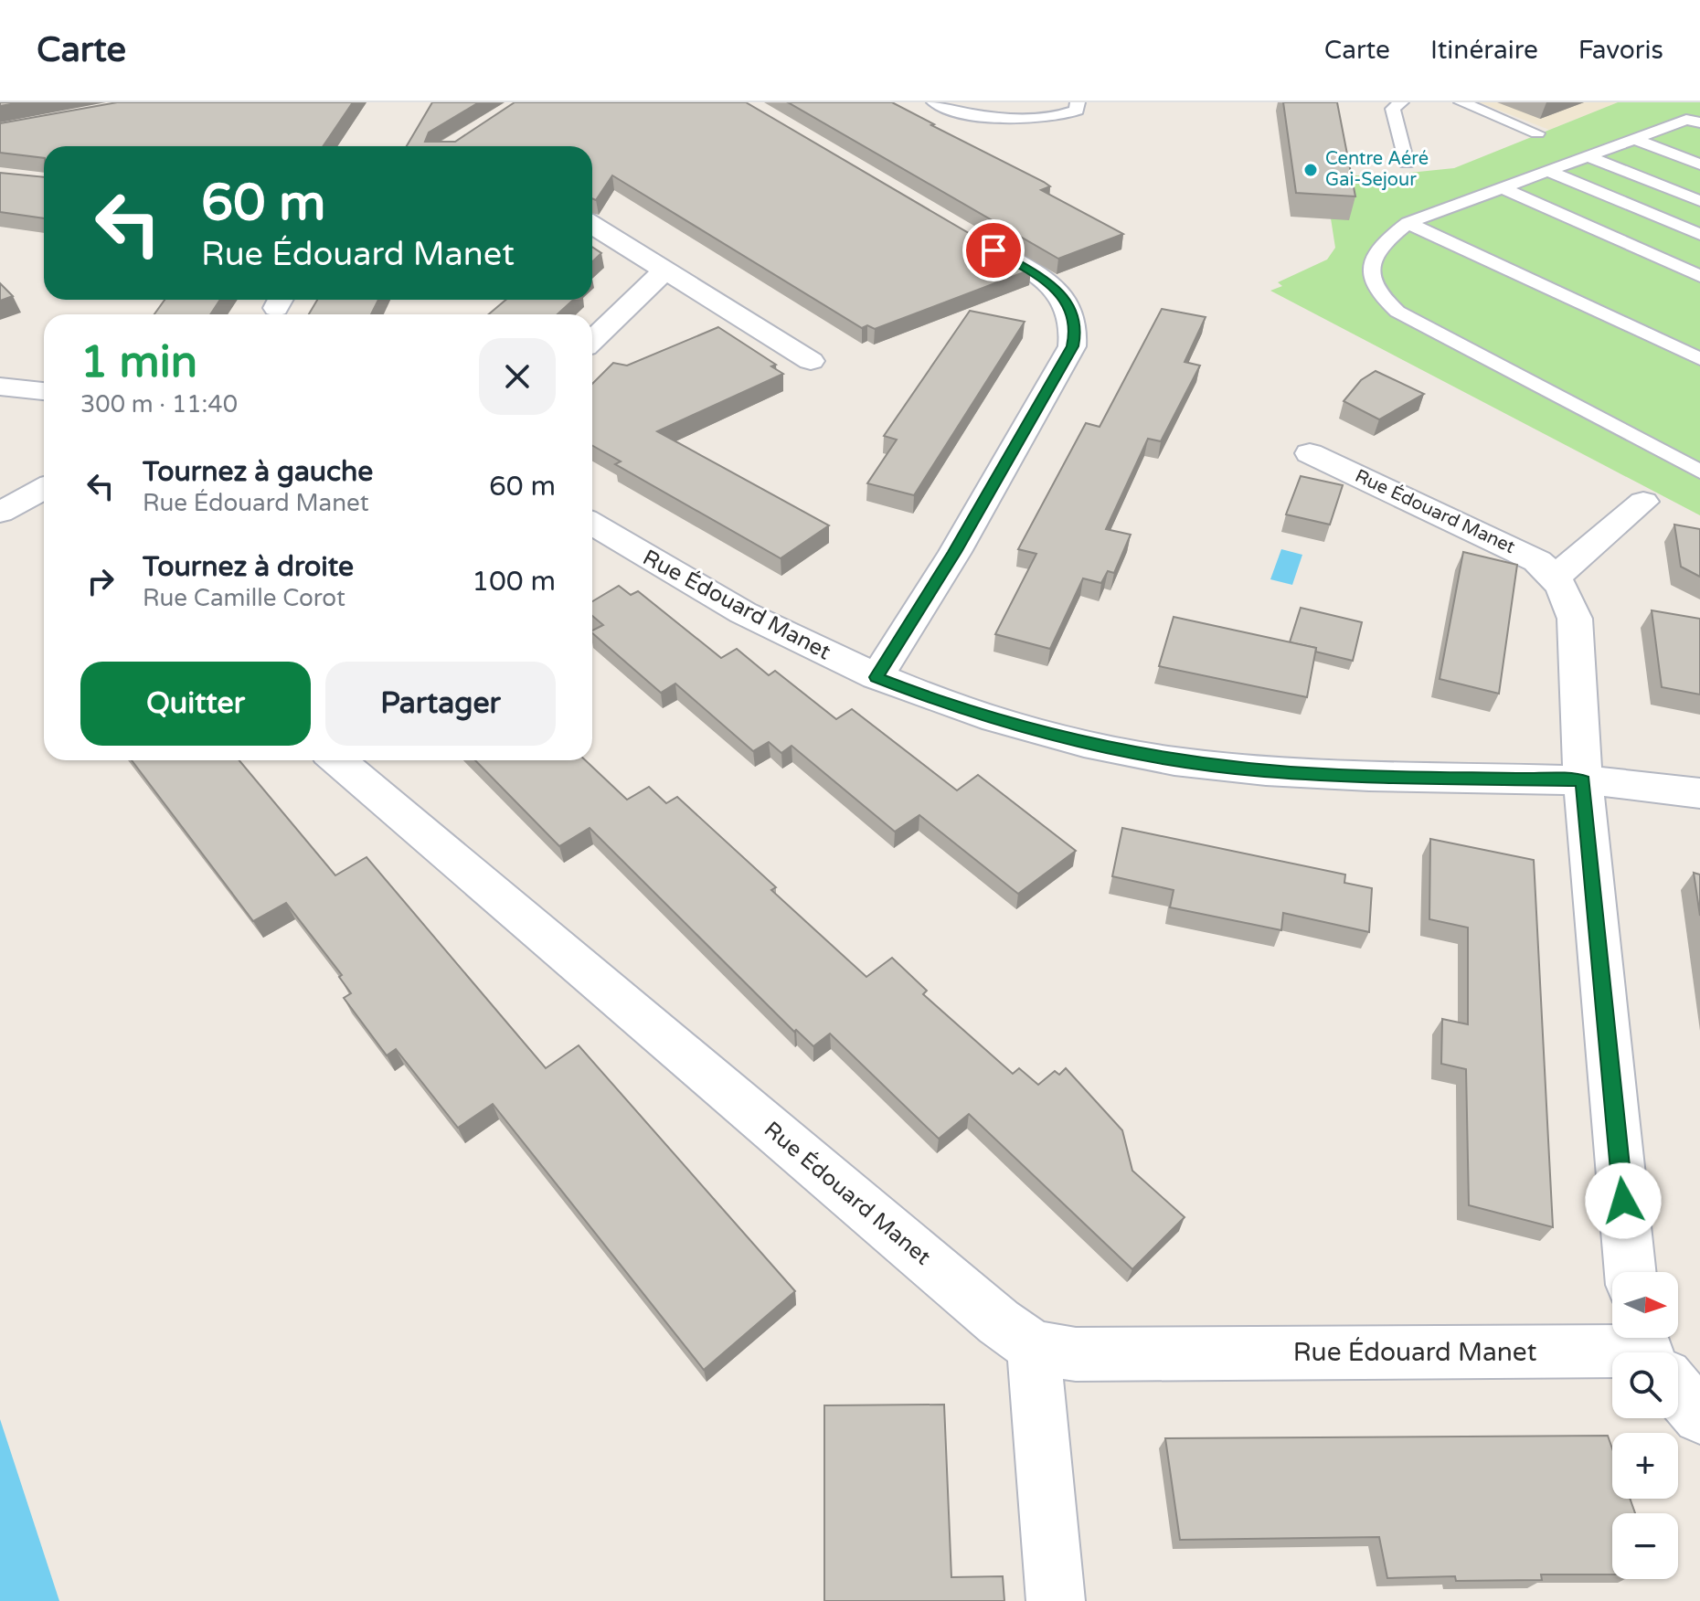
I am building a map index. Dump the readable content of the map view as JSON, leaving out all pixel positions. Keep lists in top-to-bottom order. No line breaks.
{"streets":{"street":["Rue Édouard Manet"]},"places":["Centre Aéré Gai-Sejour"],"north":"right","page":{"header":"Carte","nav":["Carte","Itinéraire","Favoris"],"turn":["60 m","Rue Édouard Manet"],"heading":["1 min","300 m · 11:40"],"list":[{"name":"Tournez à gauche","note":"Rue Édouard Manet","value":"60 m"},{"name":"Tournez à droite","note":"Rue Camille Corot","value":"100 m"}],"buttons":["Quitter","Partager"],"map_buttons":["+","−"]}}
